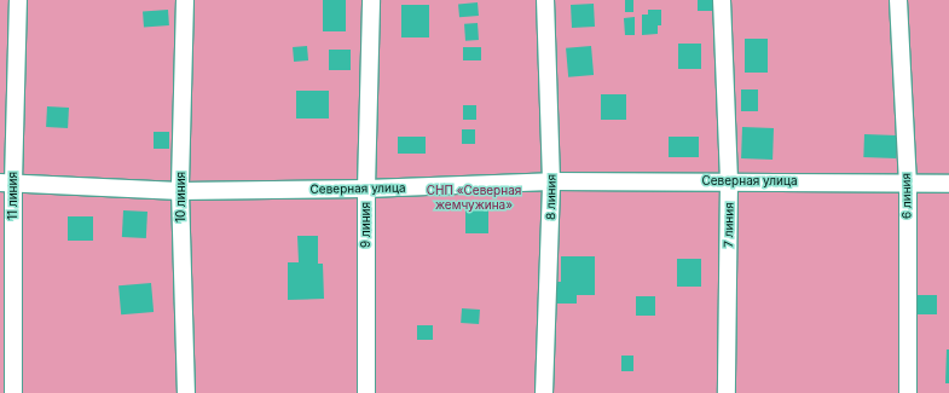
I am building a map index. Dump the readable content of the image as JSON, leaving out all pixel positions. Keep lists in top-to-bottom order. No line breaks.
{"streets":{"street":["Северная улица","11 линия","6 линия","10 линия","8 линия","9 линия","7 линия"]},"crossings":[["Северная улица","11 линия"],["Северная улица","6 линия"],["Северная улица","10 линия"],["Северная улица","8 линия"],["Северная улица","9 линия"],["Северная улица","7 линия"]],"parks":["СНП «Северная жемчужина»"]}
